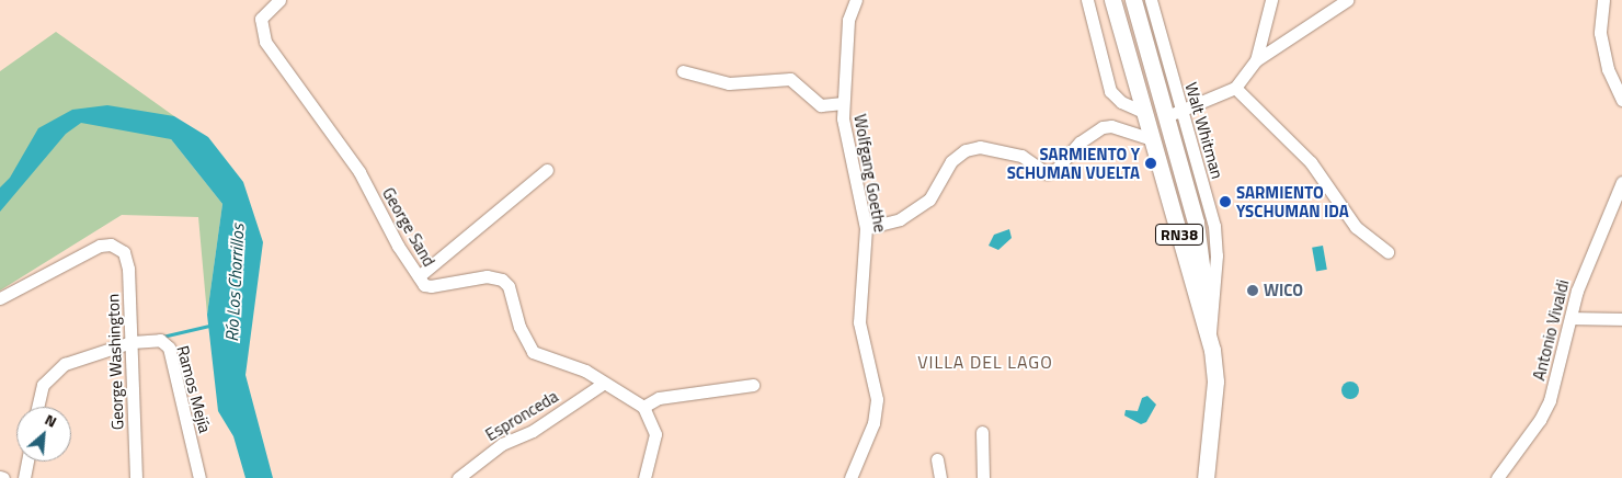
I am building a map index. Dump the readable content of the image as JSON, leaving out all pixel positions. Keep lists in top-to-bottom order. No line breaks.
{"streets":{"main road":["RN38"],"street":["Walt Whitman","Wolfgang Goethe","George Sand","Antonio Vivaldi","George Washington","Ramos Mejía","Espronceda"]},"crossings":[["Walt Whitman","RN38"],["George Sand","Espronceda"],["George Washington","Ramos Mejía"]],"districts":["VILLA DEL LAGO"],"water":["Río Los Chorrillos"],"places":["SARMIENTO Y SCHUMAN VUELTA","SARMIENTO YSCHUMAN IDA","WICO"],"north":"top right"}
